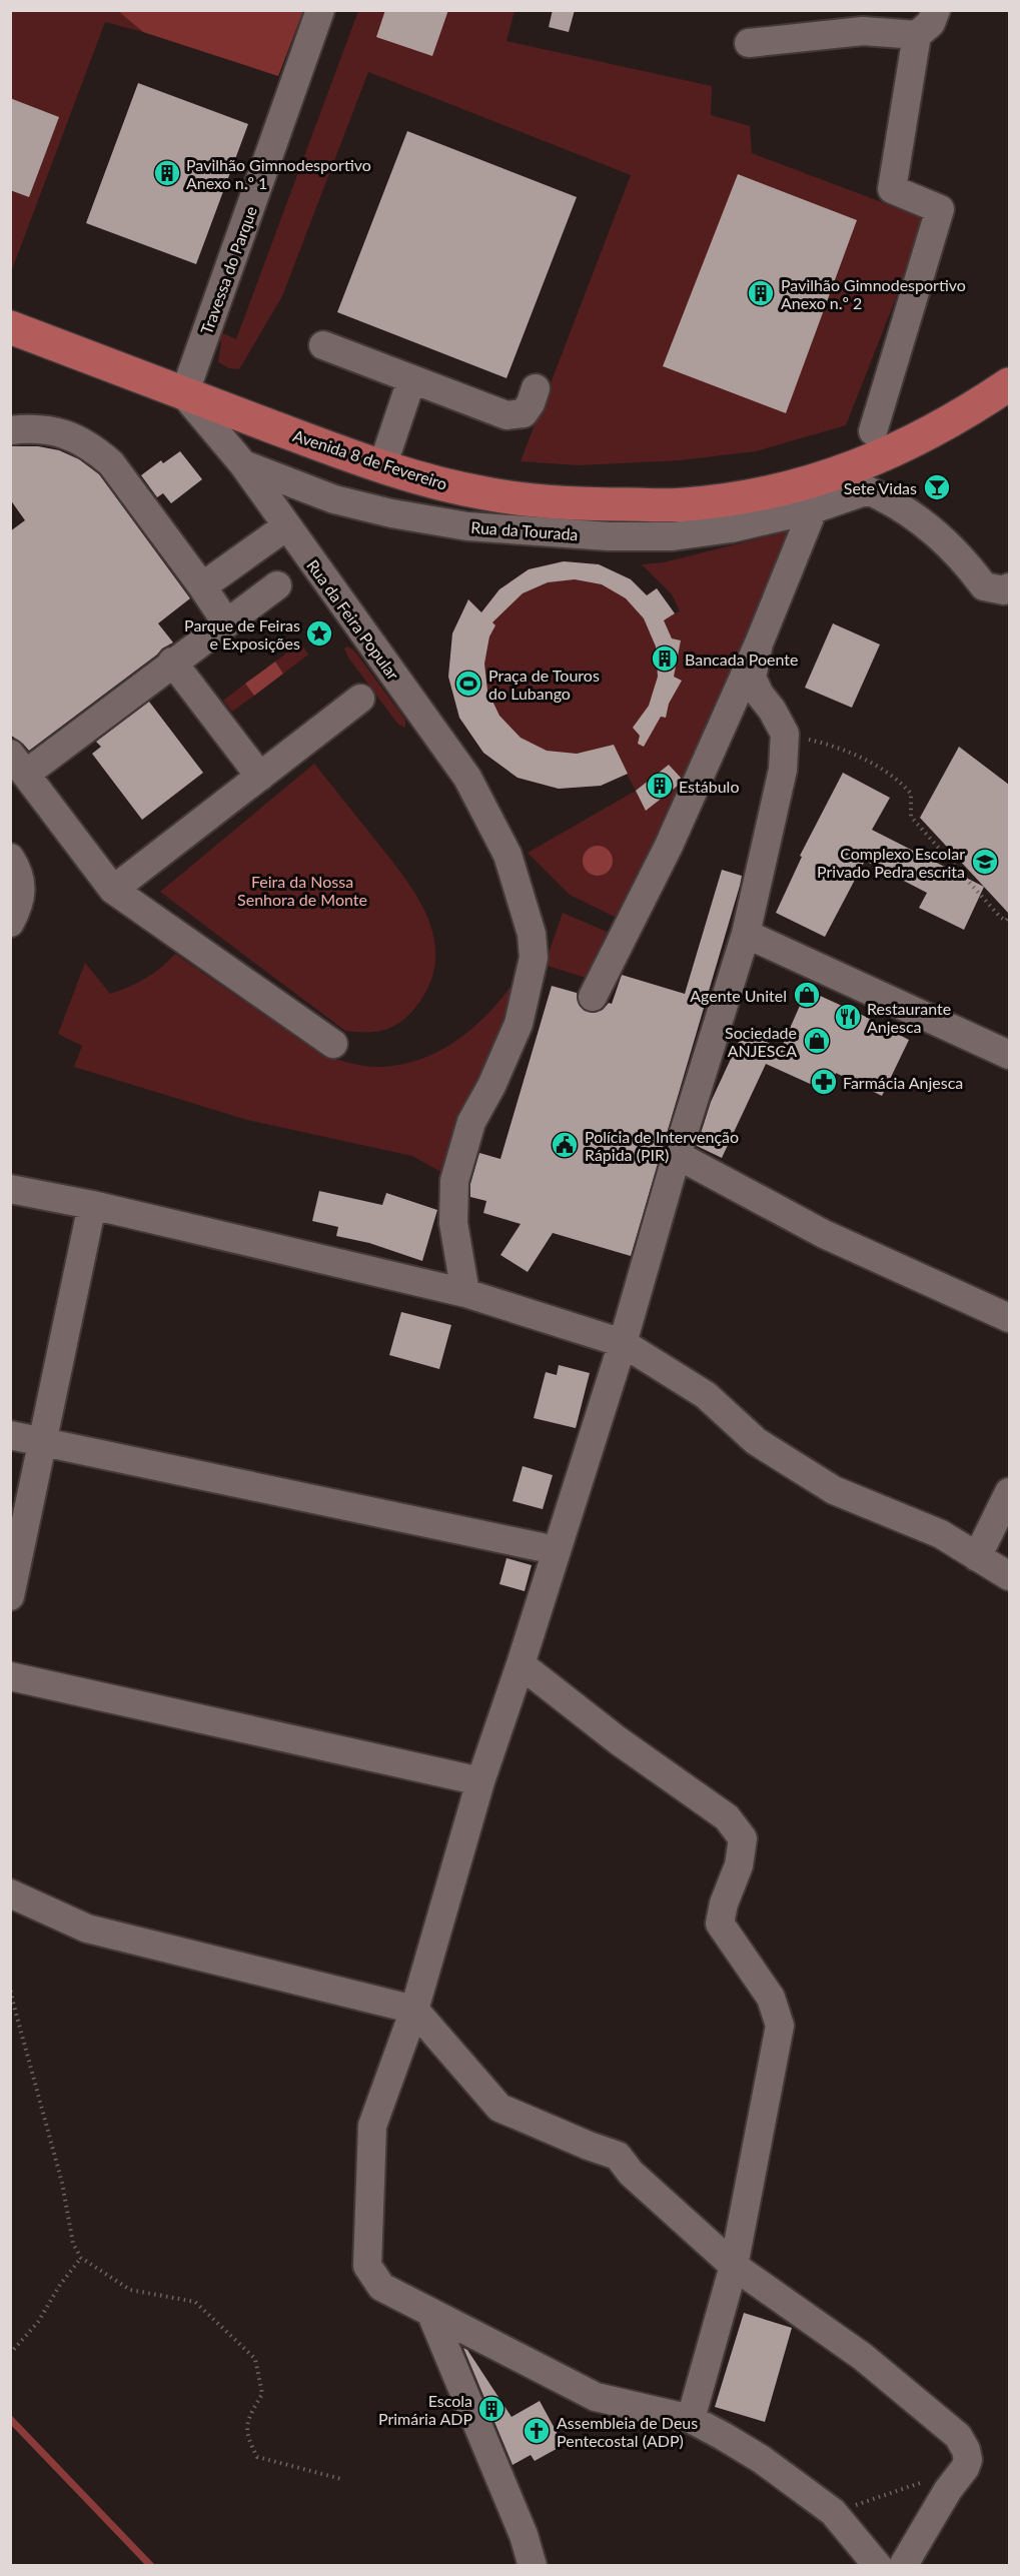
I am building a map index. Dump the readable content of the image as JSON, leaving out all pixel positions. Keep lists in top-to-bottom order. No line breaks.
{"streets":{"main road":["Avenida 8 de Fevereiro"],"street":["Travessa do Parque","Rua da Tourada","Rua da Feira Popular"]},"crossings":[["Travessa do Parque","Avenida 8 de Fevereiro"],["Travessa do Parque","Rua da Feira Popular"],["Avenida 8 de Fevereiro","Rua da Feira Popular"],["Rua da Tourada","Rua da Feira Popular"]],"parks":["Feira da Nossa Senhora de Monte"],"places":{"building":["Pavilhão Gimnodesportivo Anexo n.º 1","Pavilhão Gimnodesportivo Anexo n.º 2","Bancada Poente","Estábulo","Escola Primária ADP"],"bar":["Sete Vidas"],"place":["Parque de Feiras e Exposições"],"sports":["Praça de Touros do Lubango"],"school or university":["Complexo Escolar Privado Pedra escrita"],"shop":["Agente Unitel","Sociedade ANJESCA"],"restaurant":["Restaurante Anjesca"],"pharmacy":["Farmácia Anjesca"],"public building":["Polícia de Intervenção Rápida (PIR)"],"church":["Assembleia de Deus Pentecostal (ADP)"]}}
